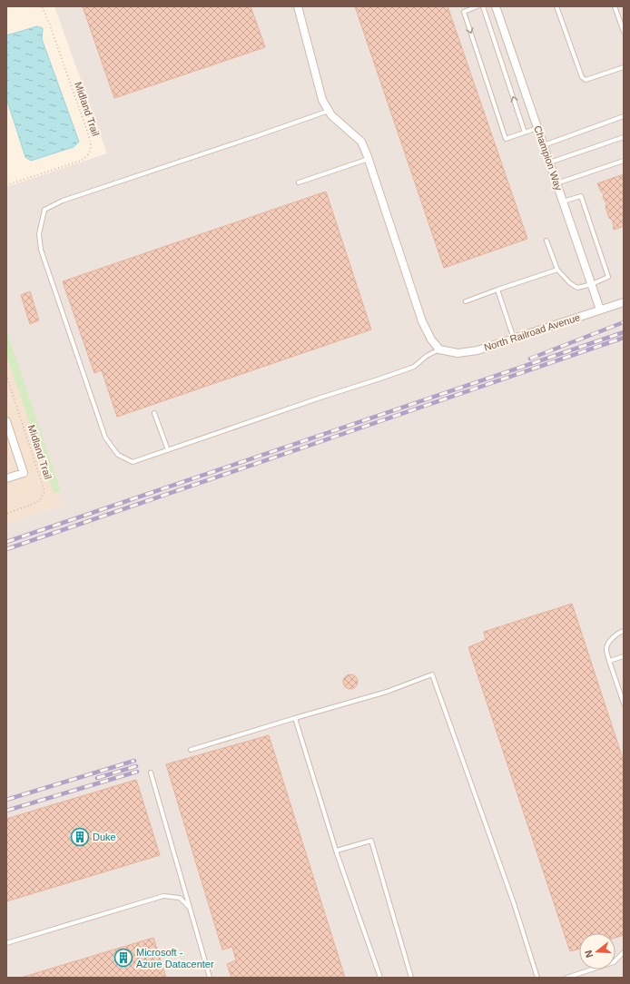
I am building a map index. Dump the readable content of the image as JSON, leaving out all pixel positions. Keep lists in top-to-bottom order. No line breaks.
{"streets":{"street":["Champion Way","North Railroad Avenue"],"path":["Midland Trail"]},"crossings":[["Champion Way","North Railroad Avenue"]],"places":{"building":["Duke","Microsoft - Azure Datacenter"]},"north":"left"}
